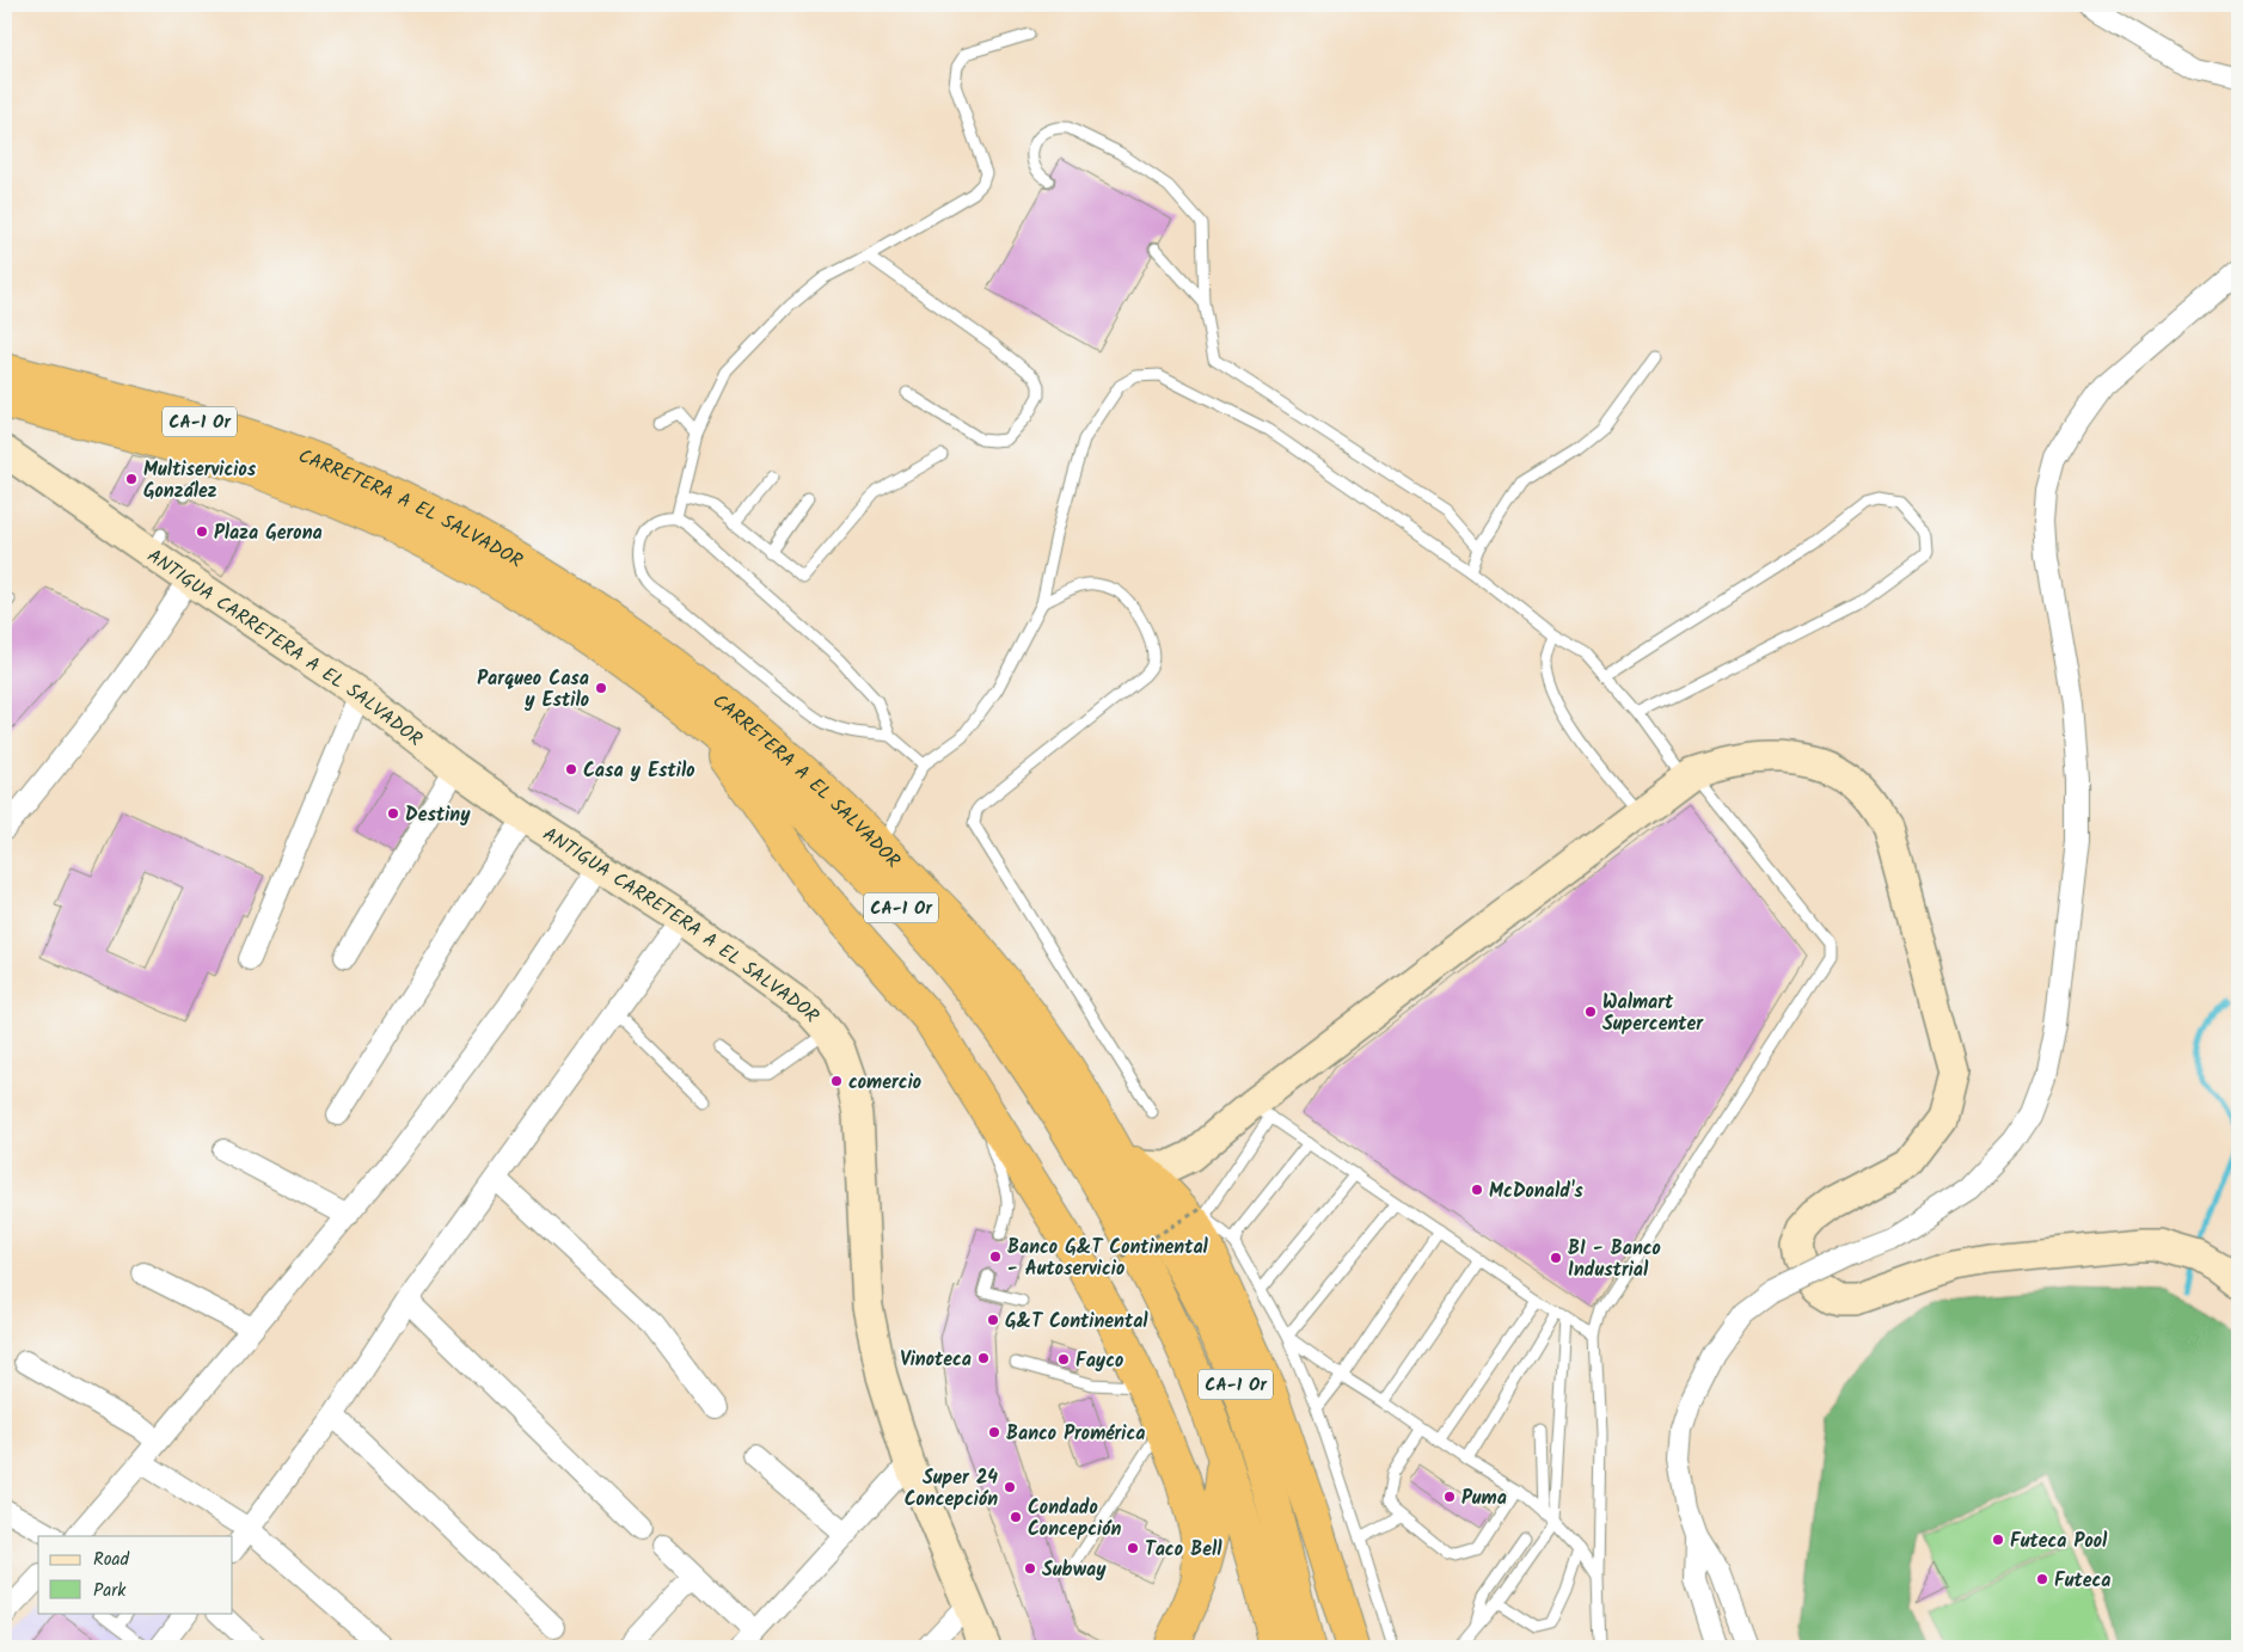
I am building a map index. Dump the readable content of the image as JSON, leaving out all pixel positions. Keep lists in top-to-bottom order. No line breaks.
{"streets":{"highway":["CA-1 Or","CARRETERA A EL SALVADOR"],"street":["ANTIGUA CARRETERA A EL SALVADOR"]},"places":["Multiservicios González","Plaza Gerona","Parqueo Casa y Estilo","Casa y Estilo","Destiny","Walmart Supercenter","comercio","McDonald's","Banco G&T Continental - Autoservicio","BI - Banco Industrial","G&T Continental","Vinoteca","Fayco","Banco Promérica","Super 24 Concepción","Puma","Condado Concepción","Futeca Pool","Taco Bell","Subway","Futeca"],"legend":["Road","Park"]}
